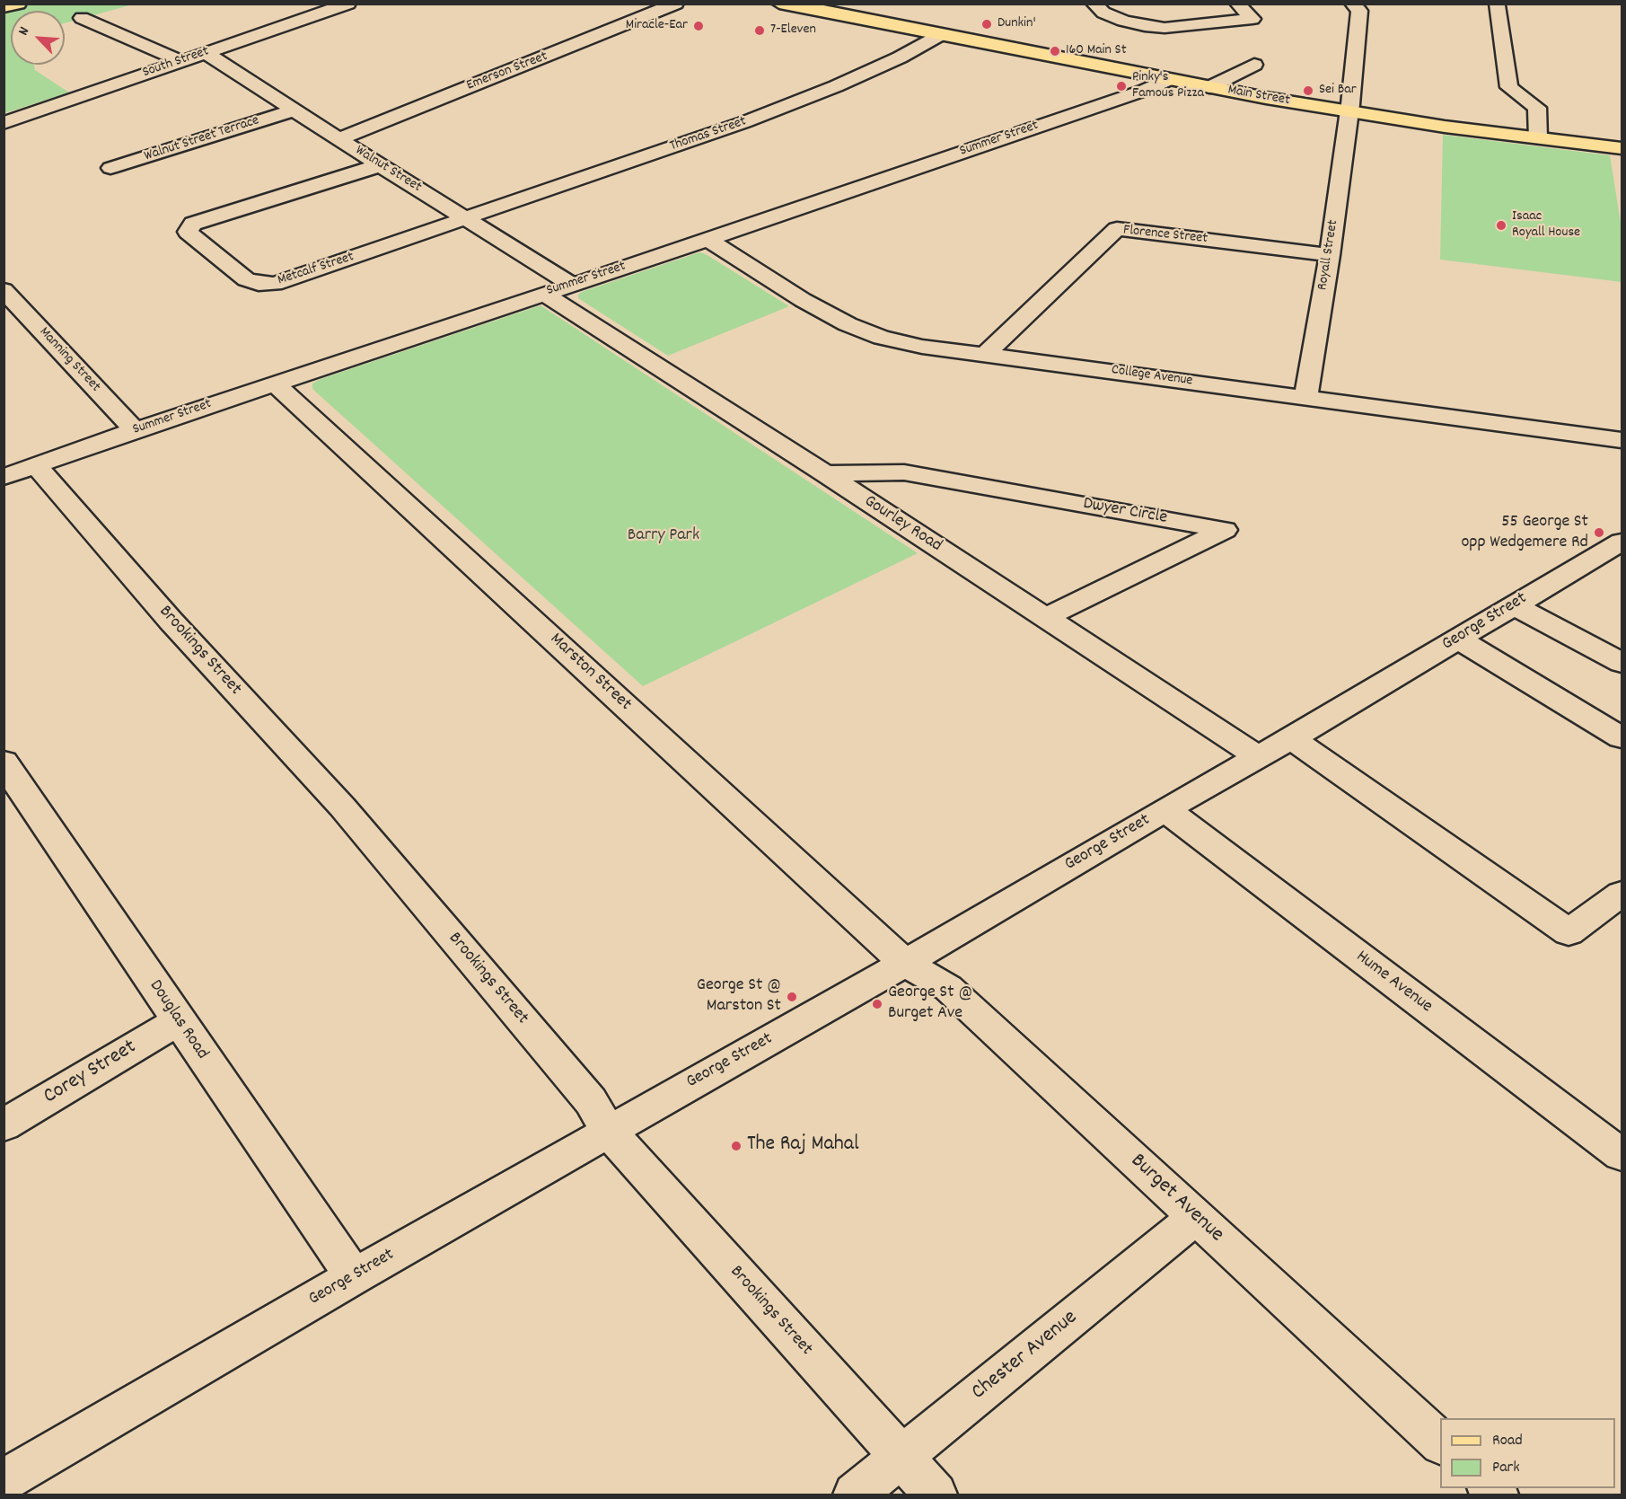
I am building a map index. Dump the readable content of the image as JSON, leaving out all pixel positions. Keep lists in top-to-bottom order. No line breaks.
{"streets":{"main road":["Main Street"],"street":["South Street","Emerson Street","Thomas Street","Walnut Street Terrace","Summer Street","Walnut Street","Florence Street","Royall Street","Metcalf Street","Manning Street","College Avenue","Dwyer Circle","Gourley Road","George Street","Brookings Street","Marston Street","Hume Avenue","Douglas Road","Corey Street","Burget Avenue","Chester Avenue"]},"crossings":[["South Street","Walnut Street"],["Emerson Street","Walnut Street"],["Main Street","Thomas Street"],["Main Street","Summer Street"],["Main Street","Royall Street"],["Thomas Street","Walnut Street"],["Thomas Street","Metcalf Street"],["Walnut Street Terrace","Walnut Street"],["Summer Street","Walnut Street"],["Summer Street","Manning Street"],["Summer Street","College Avenue"],["Summer Street","Gourley Road"],["Summer Street","Brookings Street"],["Summer Street","Marston Street"],["Walnut Street","Metcalf Street"],["Florence Street","Royall Street"],["Florence Street","College Avenue"],["Royall Street","College Avenue"],["Dwyer Circle","Gourley Road"],["Gourley Road","George Street"],["George Street","Brookings Street"],["George Street","Marston Street"],["George Street","Hume Avenue"],["George Street","Douglas Road"],["George Street","Burget Avenue"],["Brookings Street","Chester Avenue"],["Marston Street","Burget Avenue"],["Douglas Road","Corey Street"],["Burget Avenue","Chester Avenue"]],"parks":["Barry Park"],"places":["Dunkin'","Miracle-Ear","7-Eleven","160 Main St","Pinky's Famous Pizza","Sei Bar","Isaac Royall House","55 George St opp Wedgemere Rd","George St @ Marston St","George St @ Burget Ave","The Raj Mahal"],"legend":["Road","Park"],"north":"top left"}
